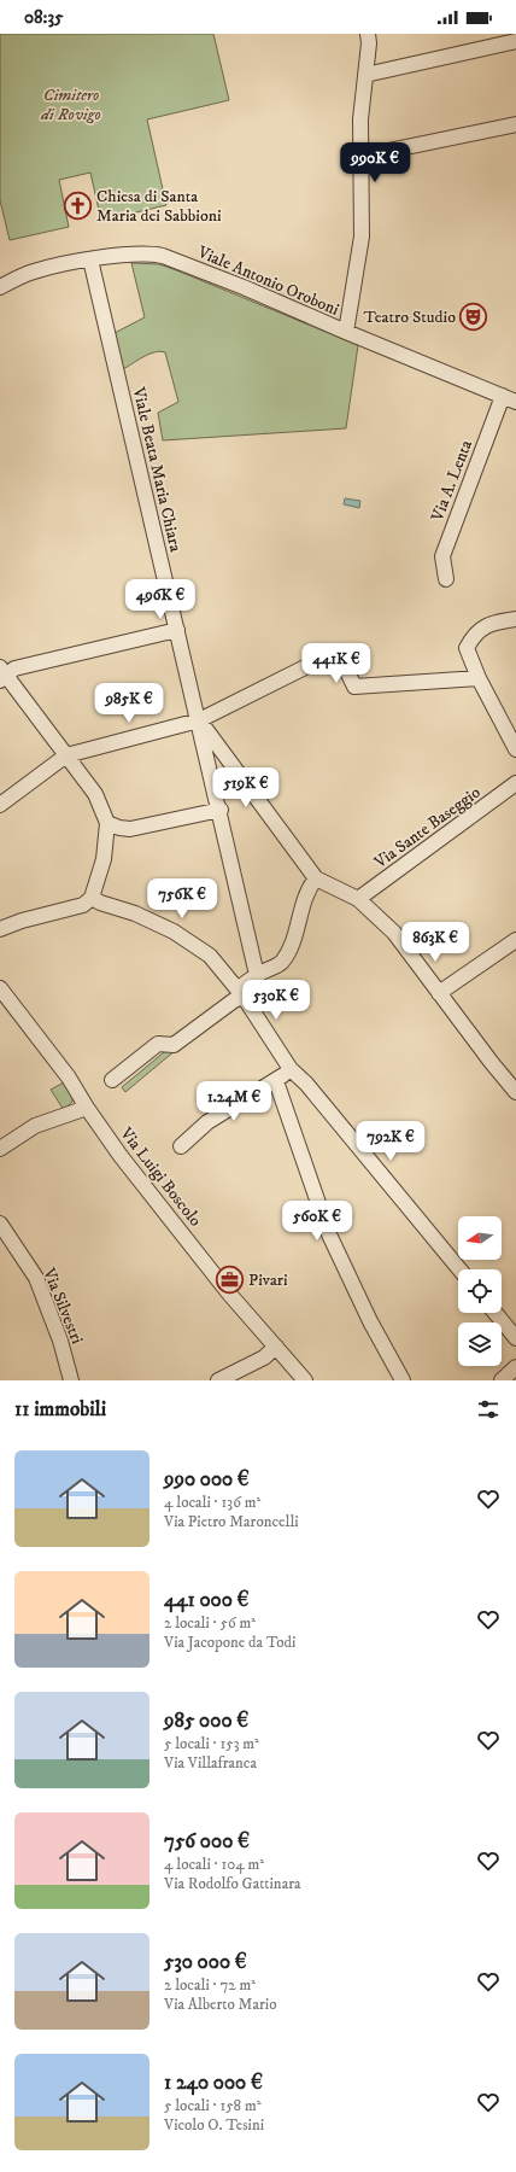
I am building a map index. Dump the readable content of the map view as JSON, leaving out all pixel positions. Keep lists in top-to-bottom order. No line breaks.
{"streets":{"street":["Viale Antonio Oroboni","Viale Beata Maria Chiara","Via A. Lenta","Via Sante Baseggio","Via Luigi Boscolo","Via Silvestri"]},"crossings":[["Viale Antonio Oroboni","Viale Beata Maria Chiara"],["Viale Antonio Oroboni","Via A. Lenta"]],"parks":["Cimitero di Rovigo"],"places":{"church":["Chiesa di Santa Maria dei Sabbioni"],"theatre":["Teatro Studio"],"office":["Pivari"]},"north":"left","page":{"status":"08:35","price":["990K €","496K €","441K €","985K €","519K €","756K €","863K €","530K €","1.24M €","792K €","560K €"],"heading":"11 immobili","list":[{"name":"990 000 €","note":"4 locali · 136 m² · Via Pietro Maroncelli"},{"name":"441 000 €","note":"2 locali · 56 m² · Via Jacopone da Todi"},{"name":"985 000 €","note":"5 locali · 153 m² · Via Villafranca"},{"name":"756 000 €","note":"4 locali · 104 m² · Via Rodolfo Gattinara"},{"name":"530 000 €","note":"2 locali · 72 m² · Via Alberto Mario"},{"name":"1 240 000 €","note":"5 locali · 158 m² · Vicolo O. Tesini"}]}}
